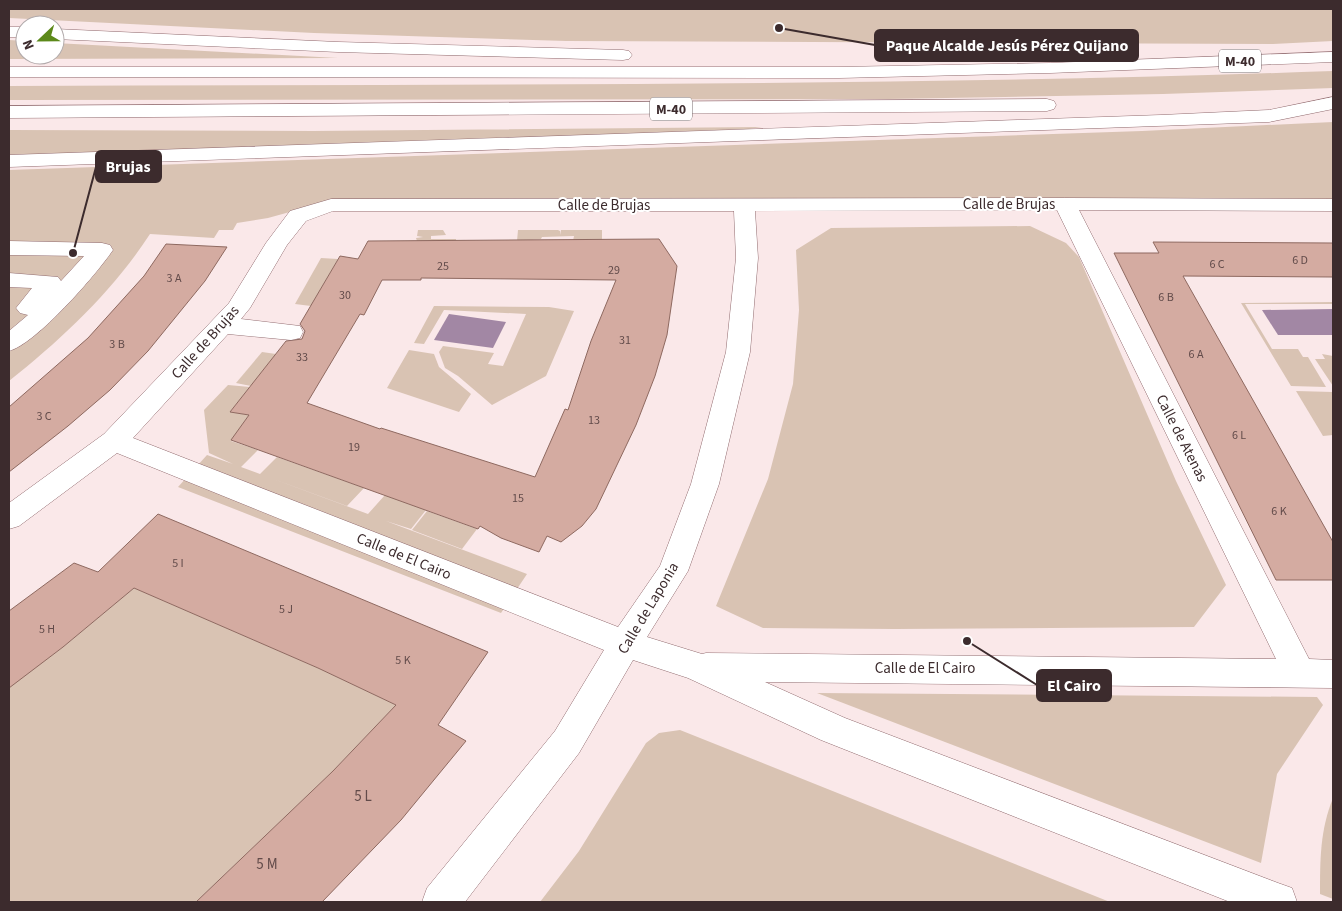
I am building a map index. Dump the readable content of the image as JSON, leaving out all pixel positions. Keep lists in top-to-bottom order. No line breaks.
{"streets":{"main road":["M-40","Calle de Brujas","Calle de Atenas","Calle de El Cairo","Calle de Laponia"]},"crossings":[["Calle de Brujas","Calle de Atenas"],["Calle de Brujas","Calle de El Cairo"],["Calle de Brujas","Calle de Laponia"],["Calle de Atenas","Calle de El Cairo"],["Calle de El Cairo","Calle de Laponia"]],"places":["Paque Alcalde Jesús Pérez Quijano","Brujas","El Cairo"],"house_numbers":["6 D","6 C","25","29","3 A","30","6 B","31","3 B","6 A","33","3 C","13","6 L","19","15","6 K","5 I","5 J","5 H","5 K","5 L","5 M"],"north":"left"}
